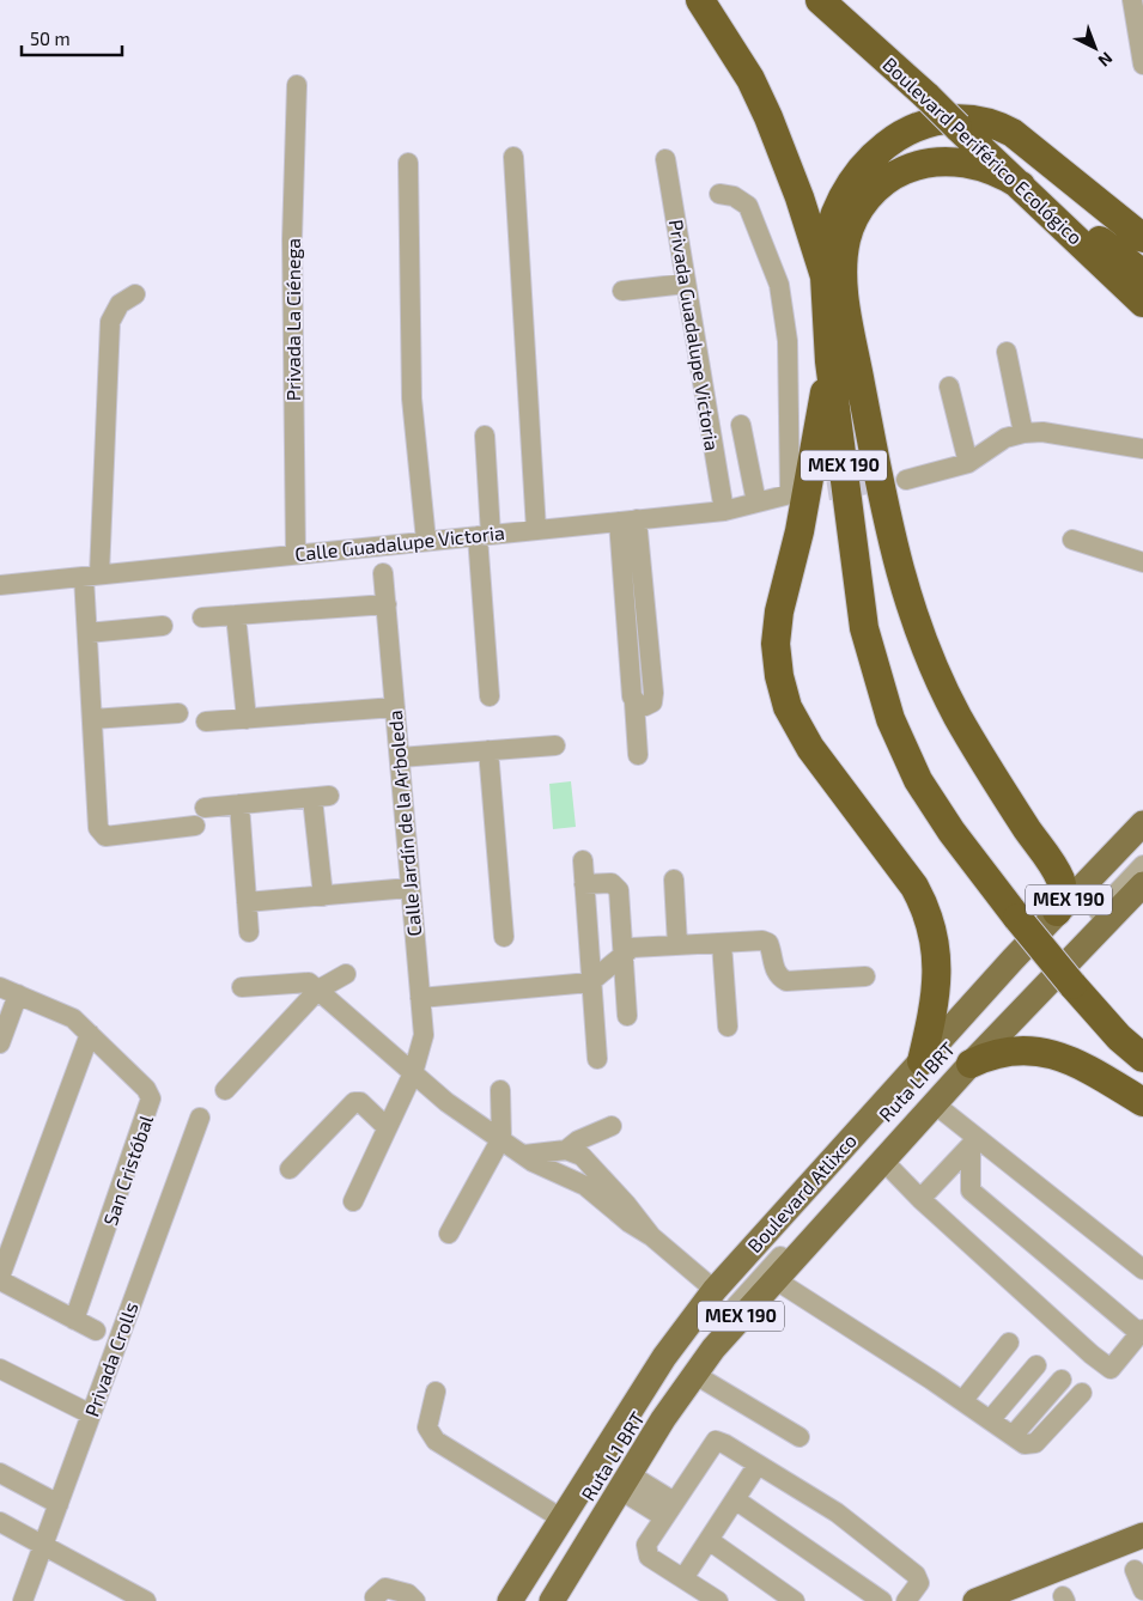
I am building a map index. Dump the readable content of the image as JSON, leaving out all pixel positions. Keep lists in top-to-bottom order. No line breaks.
{"streets":{"highway":["Boulevard Periférico Ecológico","MEX 190"],"main road":["Boulevard Atlixco"],"street":["Privada La Ciénega","Privada Guadalupe Victoria","Calle Guadalupe Victoria","Calle Jardín de la Arboleda","Ruta L1 BRT","San Cristóbal","Privada Crolls"]},"crossings":[["Privada La Ciénega","Calle Guadalupe Victoria"],["Privada Guadalupe Victoria","Calle Guadalupe Victoria"]],"scale_bar":"50 m","north":"bottom right"}
